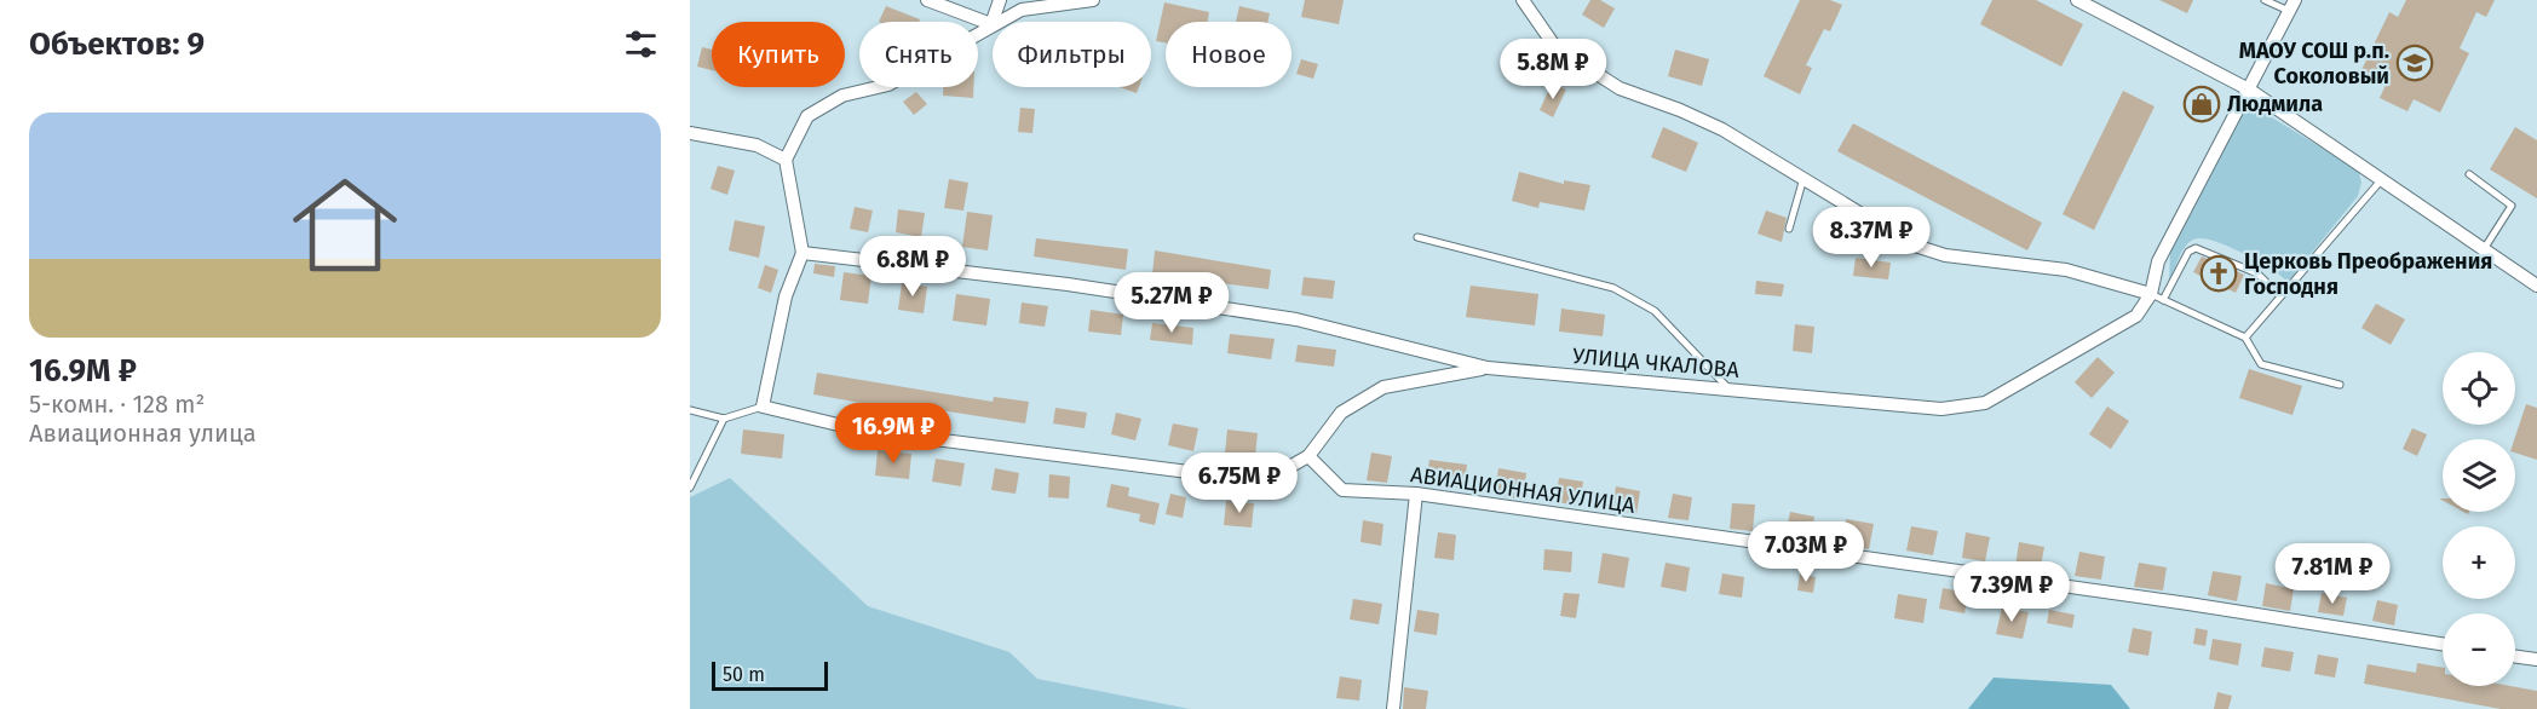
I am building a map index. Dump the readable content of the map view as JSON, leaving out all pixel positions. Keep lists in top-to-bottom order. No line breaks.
{"streets":{"street":["УЛИЦА ЧКАЛОВА","АВИАЦИОННАЯ УЛИЦА"]},"places":{"school or university":["МАОУ СОШ р.п. Соколовый"],"shop":["Людмила"],"church":["Церковь Преображения Господня"]},"scale_bar":"50 m","page":{"heading":"Объектов: 9","chip":["Купить","Снять","Фильтры","Новое"],"price":["5.8M ₽","8.37M ₽","6.8M ₽","5.27M ₽","16.9M ₽","6.75M ₽","7.03M ₽","7.81M ₽","7.39M ₽"],"list":[{"name":"16.9M ₽","note":"5-комн. · 128 m² · Авиационная улица"}],"map_buttons":["+","−"],"scale":"50 m"}}
